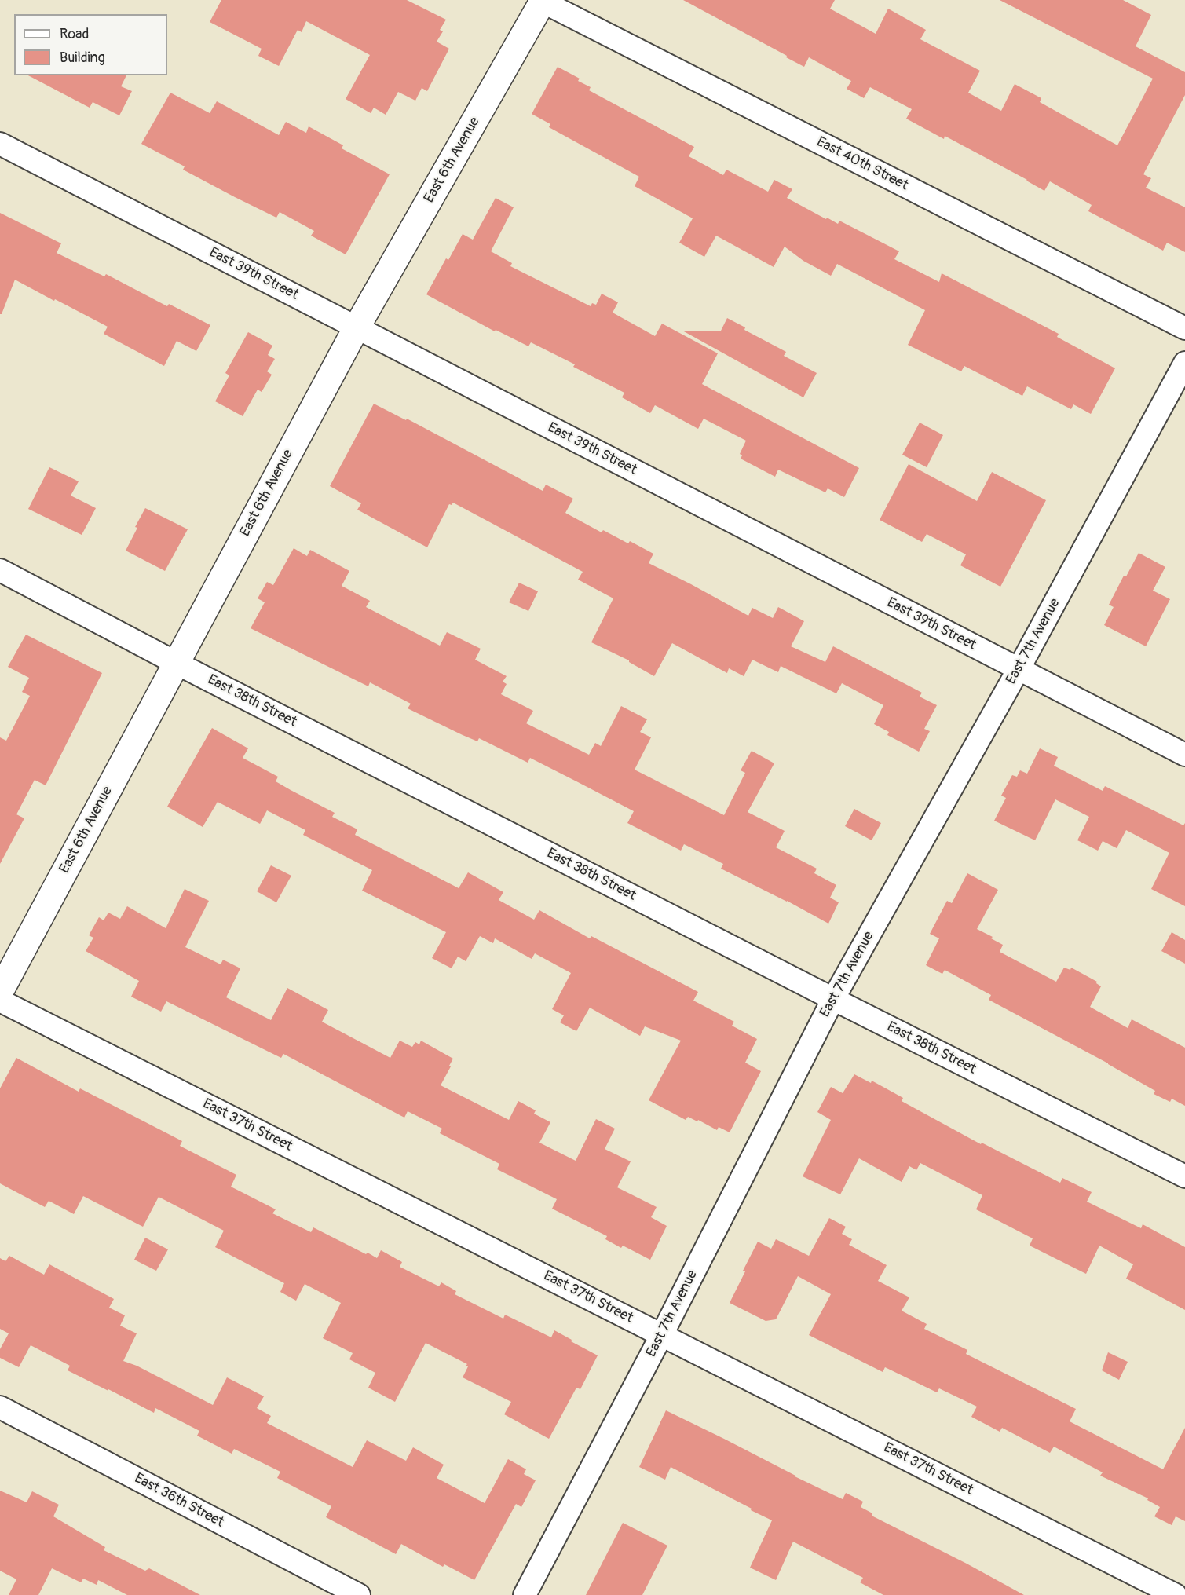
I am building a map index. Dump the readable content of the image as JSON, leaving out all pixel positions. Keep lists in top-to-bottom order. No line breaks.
{"streets":{"street":["East 6th Avenue","East 40th Street","East 39th Street","East 7th Avenue","East 38th Street","East 37th Street","East 36th Street"]},"crossings":[["East 6th Avenue","East 40th Street"],["East 6th Avenue","East 39th Street"],["East 6th Avenue","East 38th Street"],["East 39th Street","East 7th Avenue"],["East 7th Avenue","East 38th Street"],["East 7th Avenue","East 37th Street"]],"legend":["Road","Building"]}
